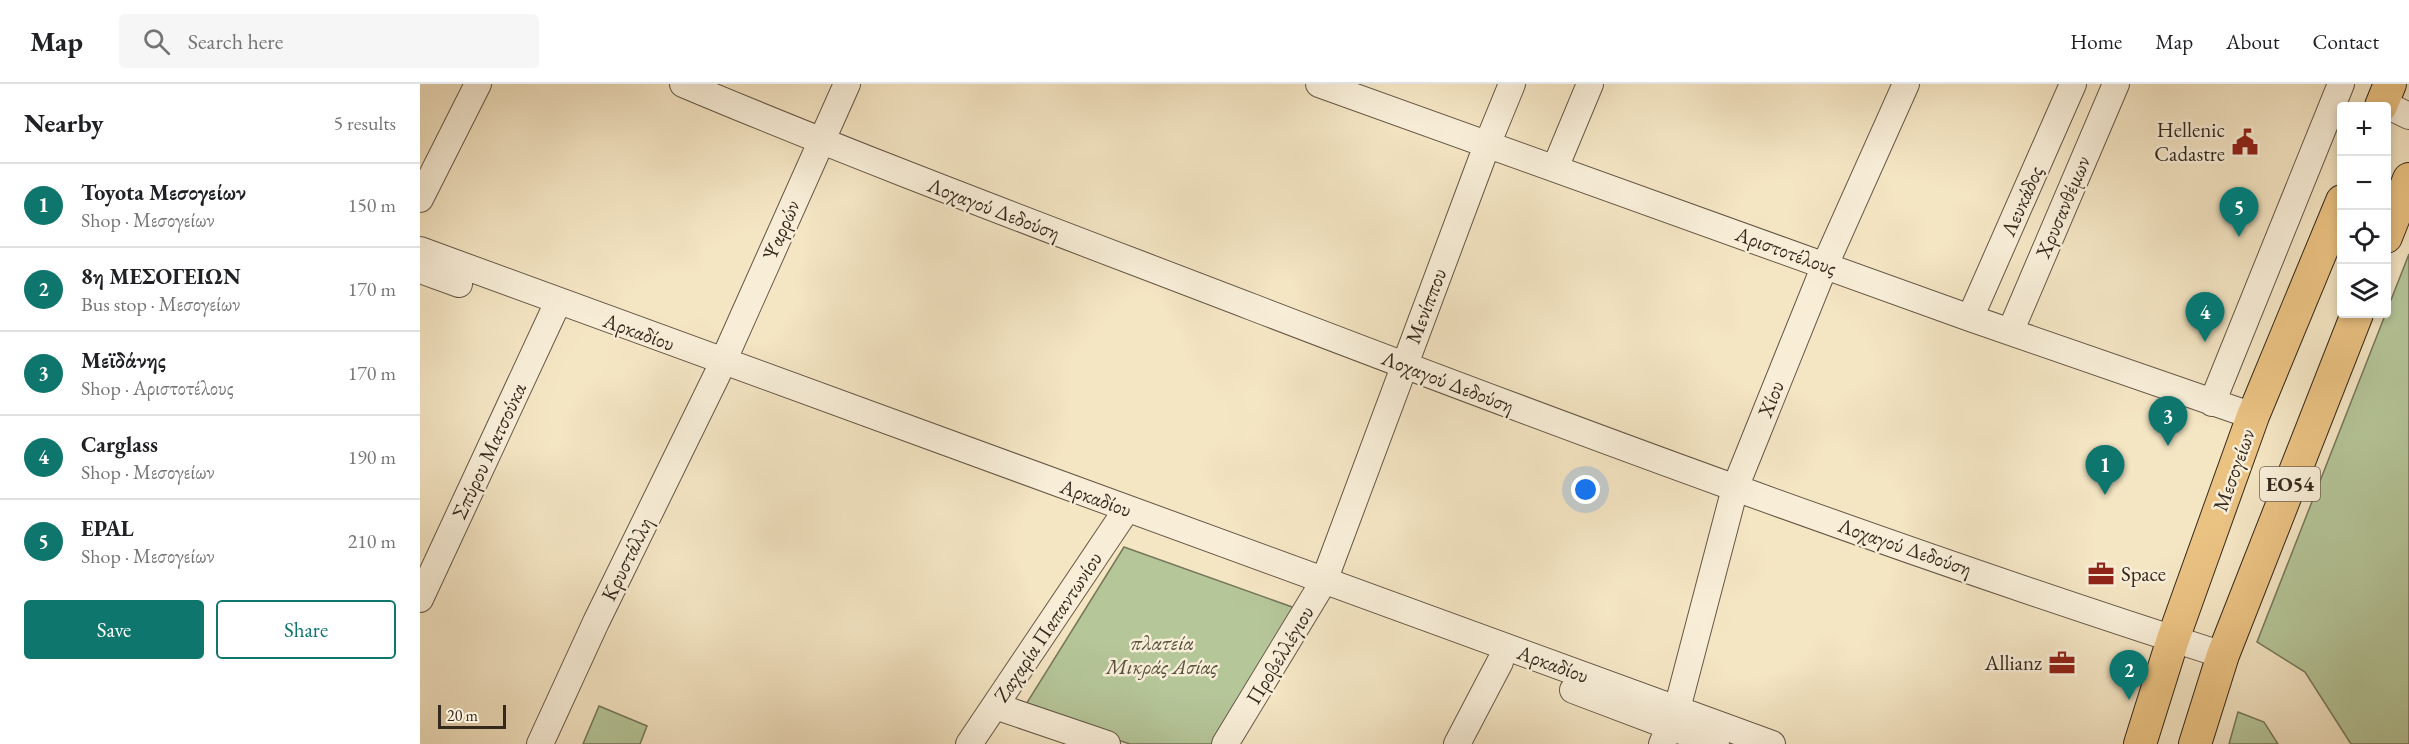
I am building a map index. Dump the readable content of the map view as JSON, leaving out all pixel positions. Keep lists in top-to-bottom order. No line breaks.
{"streets":{"main road":["Μεσογείων","ΕΟ54"],"street":["Λευκάδος","Χρυσανθέμων","Λοχαγού Δεδούση","Ψαρρών","Αριστοτέλους","Μενίππου","Αρκαδίου","Χίου","Σπύρου Ματσούκα","Κρυστάλλη","Ζαχαρία Παπαντωνίου","Προβελλέγιου"]},"crossings":[["Λευκάδος","Αριστοτέλους"],["Χρυσανθέμων","Αριστοτέλους"],["Λοχαγού Δεδούση","Ψαρρών"],["Λοχαγού Δεδούση","Μενίππου"],["Λοχαγού Δεδούση","Χίου"],["Λοχαγού Δεδούση","Μεσογείων"],["Λοχαγού Δεδούση","ΕΟ54"],["Ψαρρών","Αρκαδίου"],["Ψαρρών","Κρυστάλλη"],["Αριστοτέλους","Μενίππου"],["Αριστοτέλους","Χίου"],["Αριστοτέλους","Μεσογείων"],["Μενίππου","Αρκαδίου"],["Μενίππου","Προβελλέγιου"],["Αρκαδίου","Χίου"],["Αρκαδίου","Σπύρου Ματσούκα"],["Αρκαδίου","Κρυστάλλη"],["Αρκαδίου","Ζαχαρία Παπαντωνίου"],["Αρκαδίου","Προβελλέγιου"]],"parks":["πλατεία Μικράς Ασίας"],"places":{"public building":["Hellenic Cadastre"],"office":["Space","Allianz"]},"scale_bar":"20 m","page":{"header":"Map","search":"Search here","nav":["Home","Map","About","Contact"],"heading":["Nearby","5 results"],"map_buttons":["+","−"],"list":[{"mark":"1","name":"Toyota Μεσογείων","note":"Shop · Μεσογείων","value":"150 m"},{"mark":"2","name":"8η ΜΕΣΟΓΕΙΩΝ","note":"Bus stop · Μεσογείων","value":"170 m"},{"mark":"3","name":"Μεϊδάνης","note":"Shop · Αριστοτέλους","value":"170 m"},{"mark":"4","name":"Carglass","note":"Shop · Μεσογείων","value":"190 m"},{"mark":"5","name":"EPAL","note":"Shop · Μεσογείων","value":"210 m"}],"pins":["5","4","3","1","2"],"buttons":["Save","Share"],"scale":"20 m"}}
